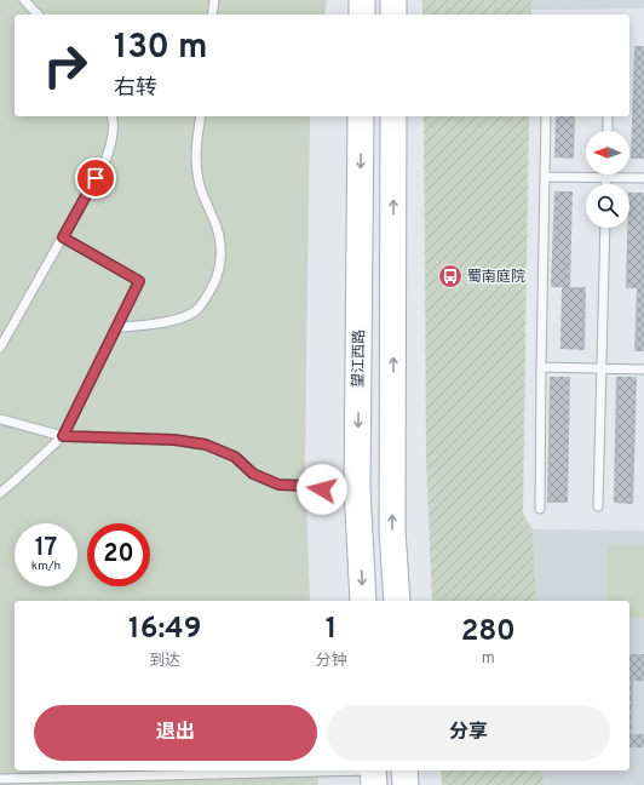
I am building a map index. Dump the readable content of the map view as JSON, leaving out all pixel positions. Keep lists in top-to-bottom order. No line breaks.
{"streets":{"main road":["望江西路"]},"places":{"bus stop":["蜀南庭院"]},"north":"left","page":{"turn":["130 m","右转"],"speed":"17 km/h","limit":"20","eta":["16:49","到达","1","分钟","280","m"],"buttons":["退出","分享"]}}
